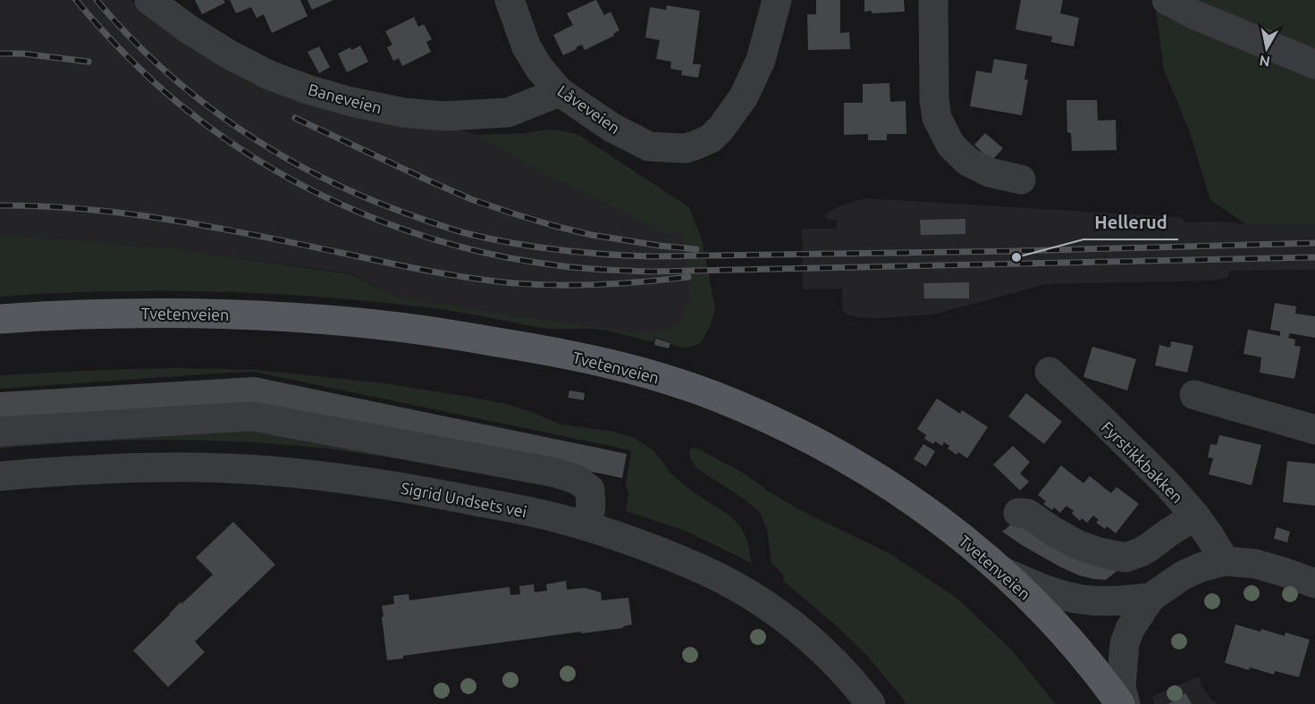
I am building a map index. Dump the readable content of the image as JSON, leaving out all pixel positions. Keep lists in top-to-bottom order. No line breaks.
{"streets":{"main road":["Tvetenveien"],"street":["Baneveien","Låveveien","Fyrstikkbakken","Sigrid Undsets vei"]},"crossings":[["Baneveien","Låveveien"]],"places":["Hellerud"],"north":"bottom"}
